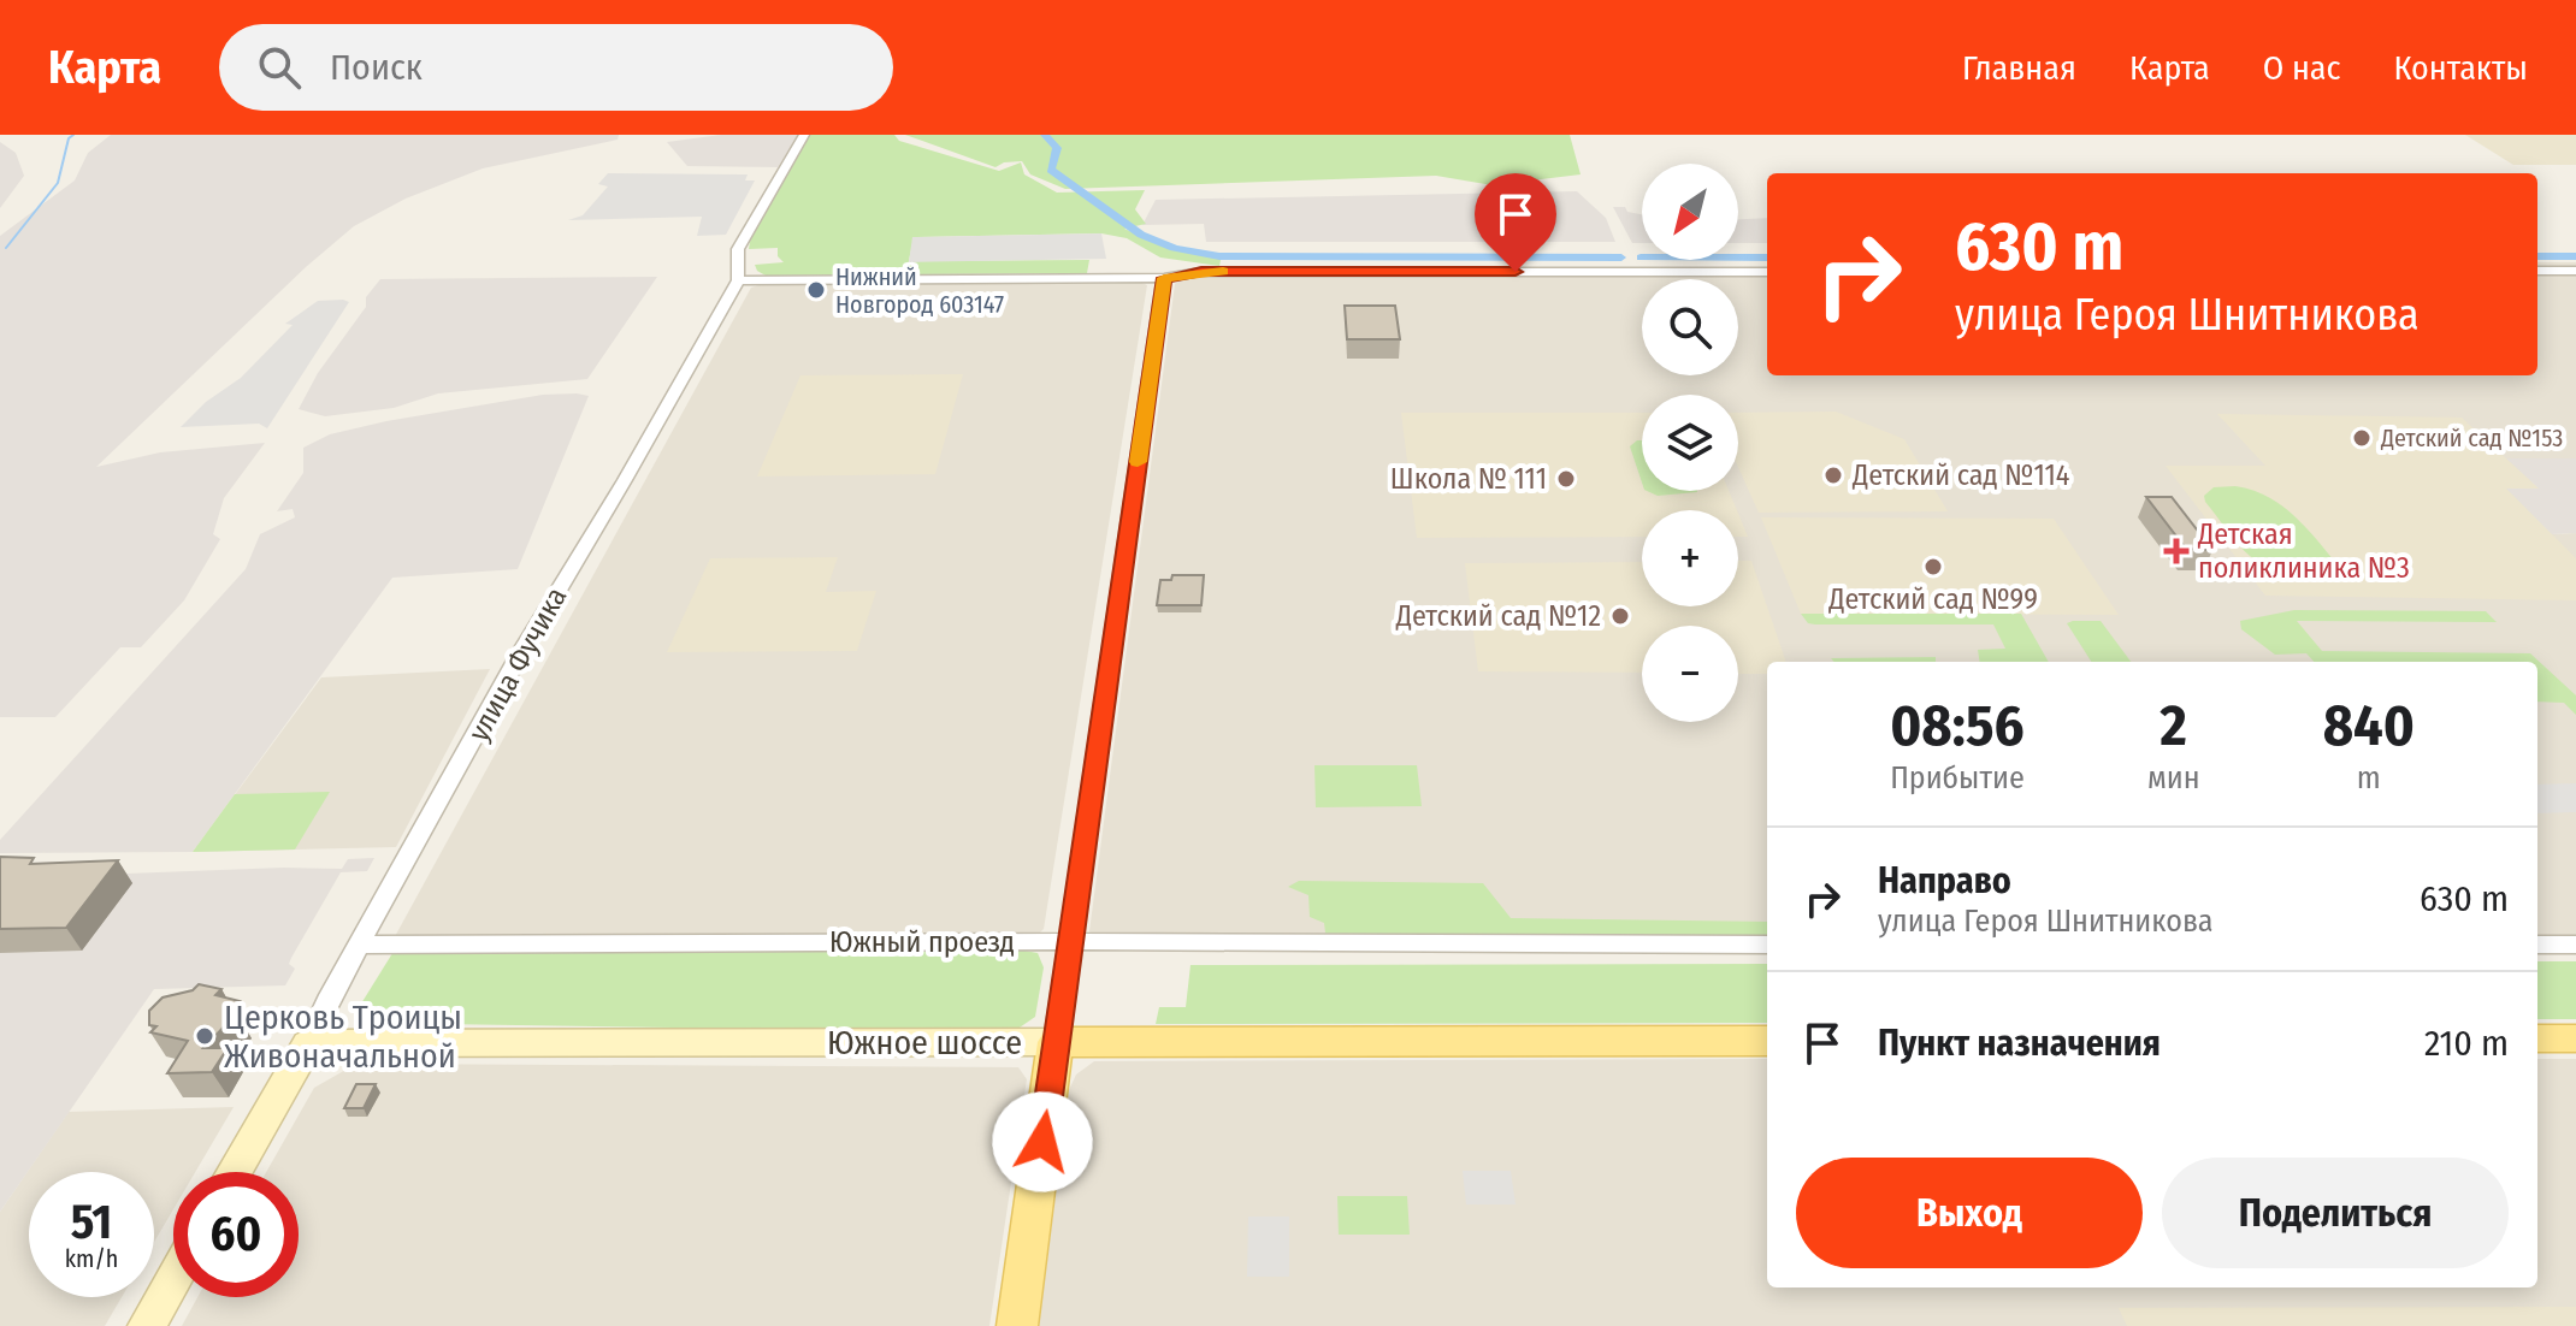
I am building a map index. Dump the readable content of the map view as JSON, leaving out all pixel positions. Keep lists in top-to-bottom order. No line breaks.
{"streets":{"main road":["Южное шоссе"],"street":["улица Фучика","Южный проезд"]},"crossings":[["улица Фучика","Южный проезд"],["улица Фучика","Южное шоссе"]],"places":{"other":["Нижний Новгород 603147","Детский сад №153","Детский сад №114","Школа № 111","Детский сад №99","Детский сад №12","Церковь Троицы Живоначальной"],"health":["Детская поликлиника №3"]},"north":"bottom left","page":{"header":"Карта","search":"Поиск","nav":["Главная","Карта","О нас","Контакты"],"map_buttons":["+","−"],"turn":["630 m","улица Героя Шнитникова"],"eta":["08:56","Прибытие","2","мин","840","m"],"list":[{"name":"Направо","note":"улица Героя Шнитникова","value":"630 m"},{"name":"Пункт назначения","value":"210 m"}],"buttons":["Выход","Поделиться"],"speed":"51 km/h","limit":"60"}}
